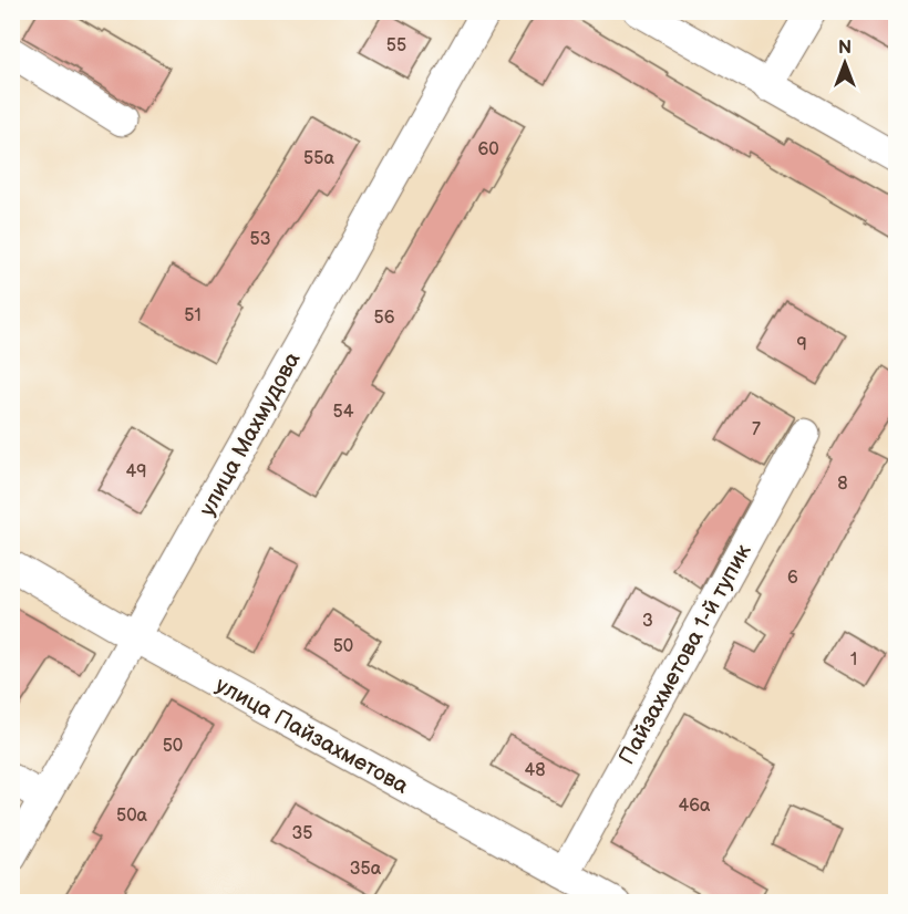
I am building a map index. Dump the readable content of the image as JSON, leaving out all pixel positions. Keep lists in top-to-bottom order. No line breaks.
{"streets":{"street":["улица Махмудова","Пайзахметова 1-й тупик","улица Пайзахметова"]},"crossings":[["улица Махмудова","улица Пайзахметова"],["Пайзахметова 1-й тупик","улица Пайзахметова"]],"house_numbers":["55","60","55а","53","51","56","9","54","7","49","8","6","3","50","1","50","48","46а","50а","35","35а"],"north":"top"}
